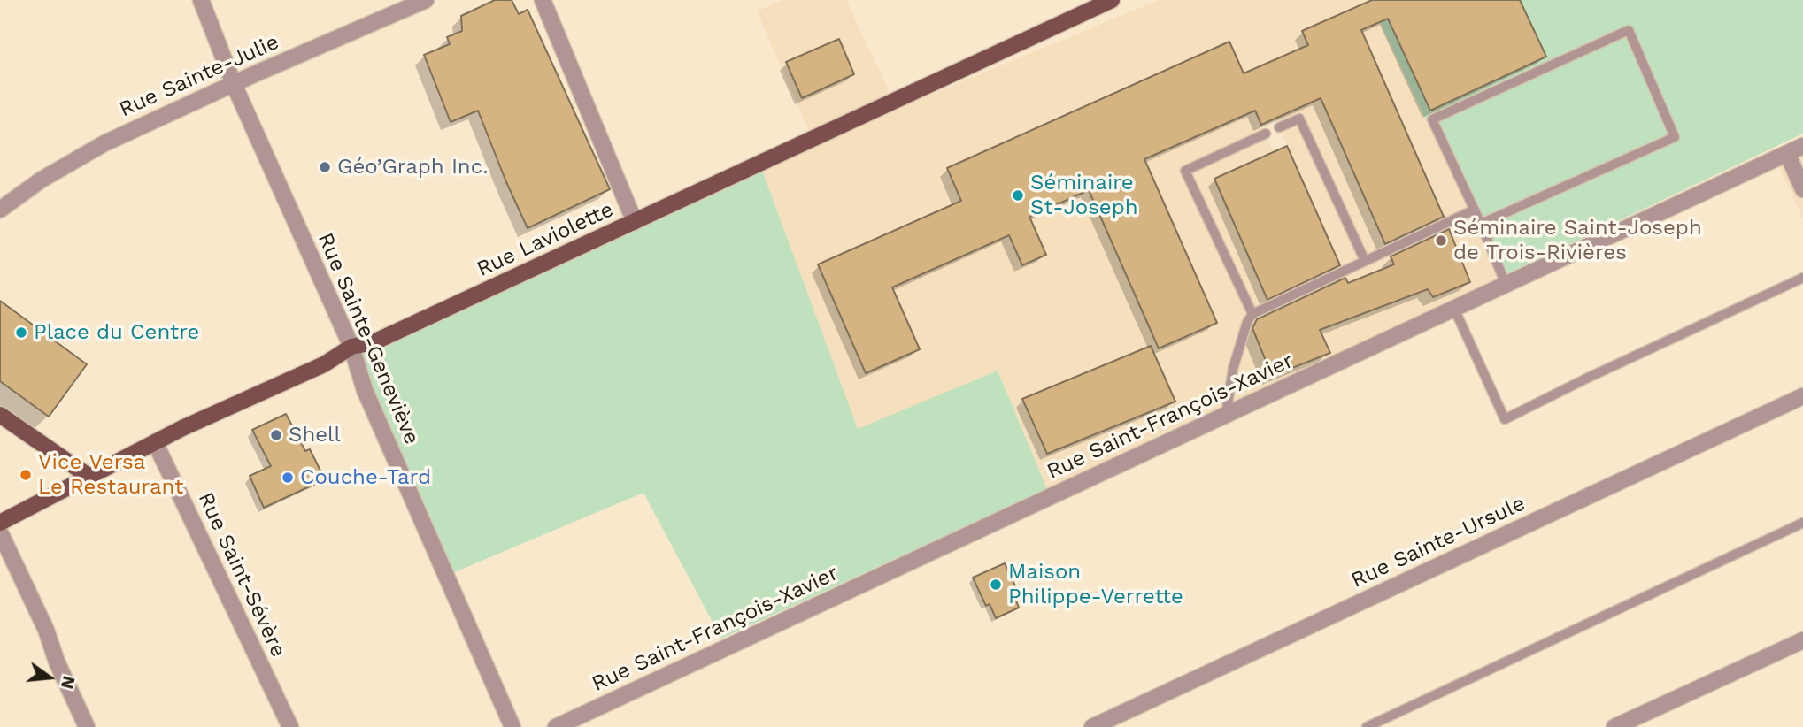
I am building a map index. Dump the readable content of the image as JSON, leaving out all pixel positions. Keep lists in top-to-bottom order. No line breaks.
{"streets":{"main road":["Rue Laviolette"],"street":["Rue Sainte-Julie","Rue Sainte-Geneviève","Rue Saint-François-Xavier","Rue Sainte-Ursule","Rue Saint-Sévère"]},"crossings":[["Rue Sainte-Julie","Rue Sainte-Geneviève"],["Rue Laviolette","Rue Sainte-Geneviève"],["Rue Laviolette","Rue Saint-Sévère"]],"places":["Géo’Graph Inc.","Séminaire St-Joseph","Séminaire Saint-Joseph de Trois‑Rivières","Place du Centre","Shell","Vice Versa Le Restaurant","Couche-Tard","Maison Philippe-Verrette"],"north":"right"}
